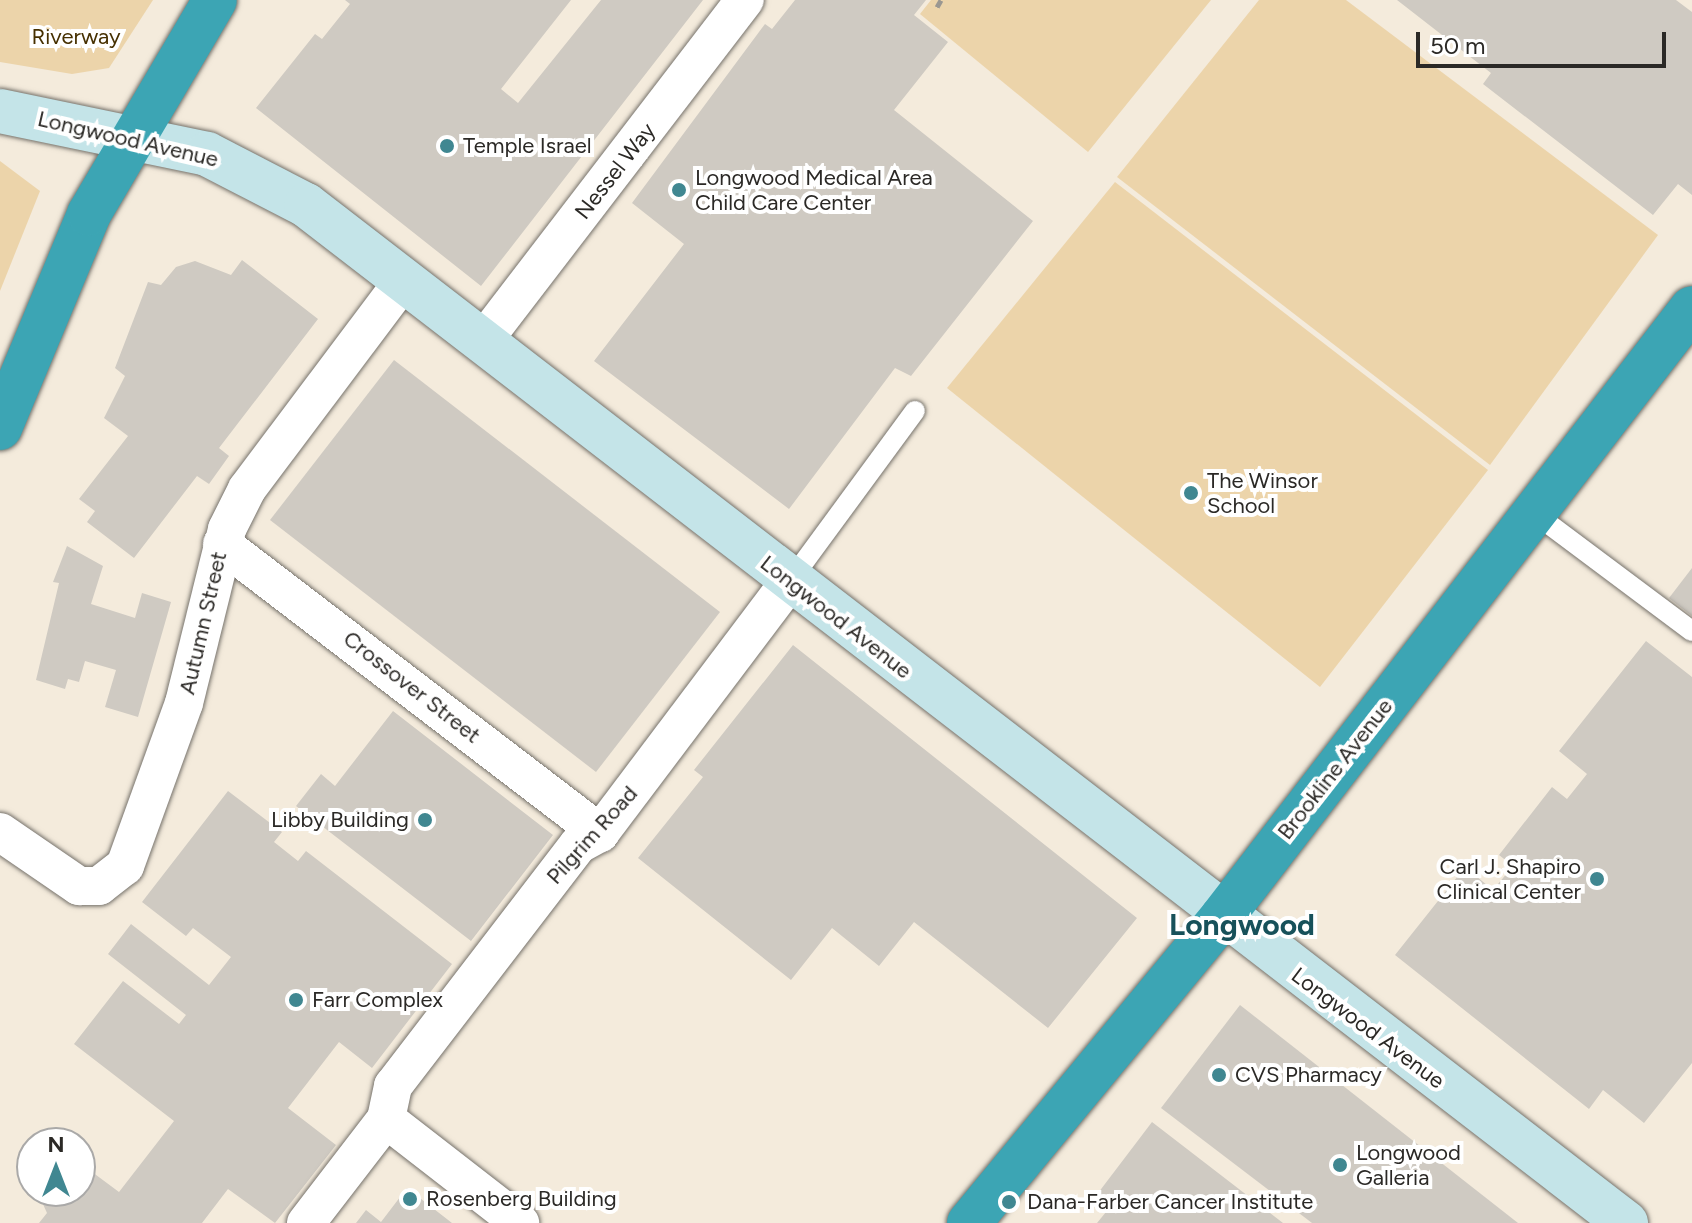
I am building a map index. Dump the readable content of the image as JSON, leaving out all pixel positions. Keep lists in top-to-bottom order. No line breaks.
{"streets":{"highway":["Brookline Avenue"],"main road":["Longwood Avenue"],"street":["Nessel Way","Autumn Street","Crossover Street","Pilgrim Road"]},"crossings":[["Longwood Avenue","Nessel Way"],["Longwood Avenue","Autumn Street"],["Longwood Avenue","Brookline Avenue"],["Longwood Avenue","Pilgrim Road"],["Autumn Street","Crossover Street"],["Crossover Street","Pilgrim Road"]],"districts":["Longwood"],"parks":["Riverway"],"places":["Temple Israel","Longwood Medical Area Child Care Center","The Winsor School","Libby Building","Carl J. Shapiro Clinical Center","Farr Complex","CVS Pharmacy","Longwood Galleria","Rosenberg Building","Dana-Farber Cancer Institute"],"scale_bar":"50 m","north":"top"}
